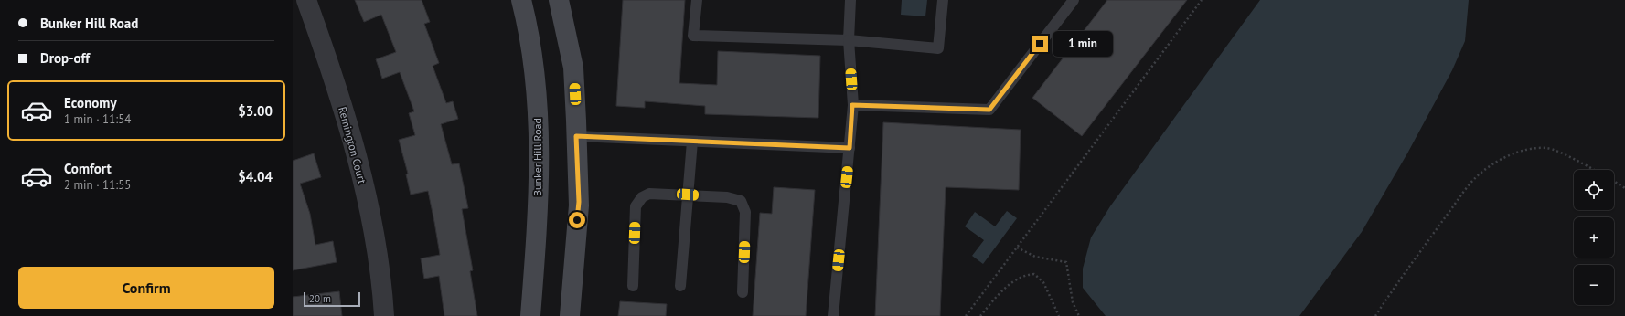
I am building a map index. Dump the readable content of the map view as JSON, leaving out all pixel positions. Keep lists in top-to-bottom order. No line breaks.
{"streets":{"main road":["Bunker Hill Road"],"street":["Remington Court"]},"scale_bar":"20 m","page":{"banner":["Bunker Hill Road","Drop-off"],"bubble":"1 min","list":[{"name":"Economy","note":"1 min · 11:54","value":"$3.00"},{"name":"Comfort","note":"2 min · 11:55","value":"$4.04"}],"map_buttons":["+","−"],"buttons":"Confirm","scale":"20 m"}}
